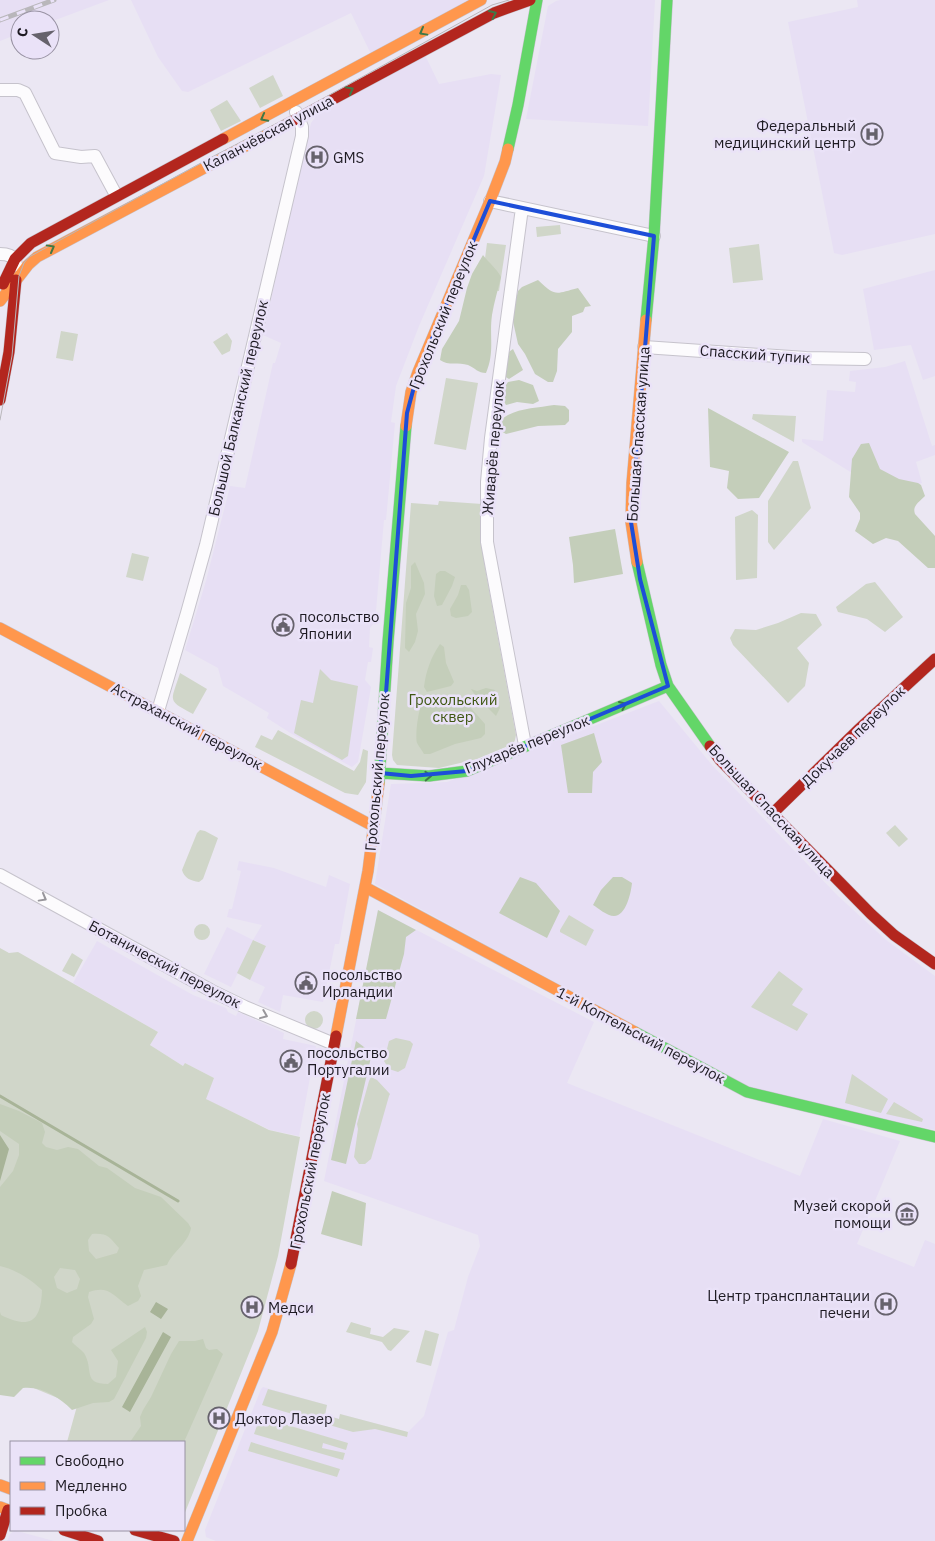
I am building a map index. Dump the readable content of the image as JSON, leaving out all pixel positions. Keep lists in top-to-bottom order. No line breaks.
{"streets":{"street":["Каланчёвская улица","Грохольский переулок","Спасский тупик","Большой Балканский переулок","Большая Спасская улица","Живарёв переулок","Астраханский переулок","Докучаев переулок","Глухарёв переулок","Ботанический переулок","1-й Коптельский переулок"]},"crossings":[["Каланчёвская улица","Большой Балканский переулок"],["Грохольский переулок","Астраханский переулок"],["Грохольский переулок","Глухарёв переулок"],["Грохольский переулок","Ботанический переулок"],["Грохольский переулок","1-й Коптельский переулок"],["Спасский тупик","Большая Спасская улица"],["Большой Балканский переулок","Астраханский переулок"],["Большая Спасская улица","Докучаев переулок"],["Большая Спасская улица","Глухарёв переулок"],["Живарёв переулок","Глухарёв переулок"]],"one_way":["Глухарёв переулок","Ботанический переулок"],"parks":["Грохольский сквер"],"places":{"hospital":["Федеральный медицинский центр","GMS","Центр трансплантации печени","Медси","Доктор Лазер"],"public building":["посольство Японии","посольство Ирландии","посольство Португалии"],"museum":["Музей скорой помощи"]},"legend":["Свободно","Медленно","Пробка"],"north":"left"}
